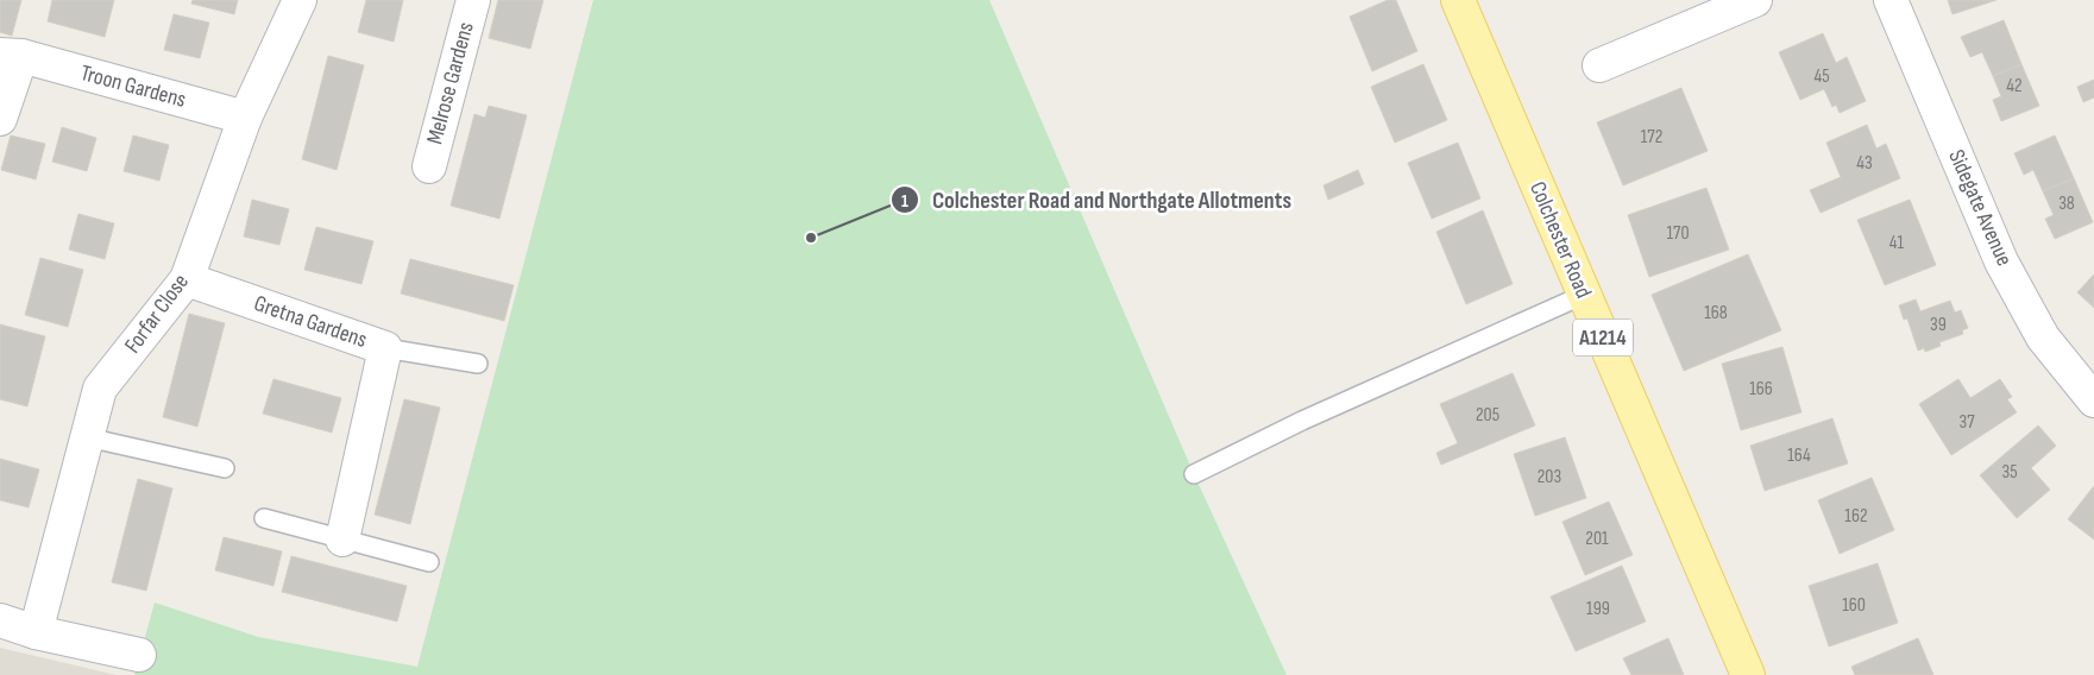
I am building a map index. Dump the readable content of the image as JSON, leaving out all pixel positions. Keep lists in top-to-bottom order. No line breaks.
{"streets":{"main road":["Colchester Road","A1214"],"street":["Melrose Gardens","Troon Gardens","Sidegate Avenue","Forfar Close","Gretna Gardens"]},"crossings":[["Troon Gardens","Forfar Close"],["Forfar Close","Gretna Gardens"]],"places":["Colchester Road and Northgate Allotments"],"house_numbers":["45","42","172","43","38","170","41","168","39","166","205","37","164","35","203","162","201","160","199"]}
